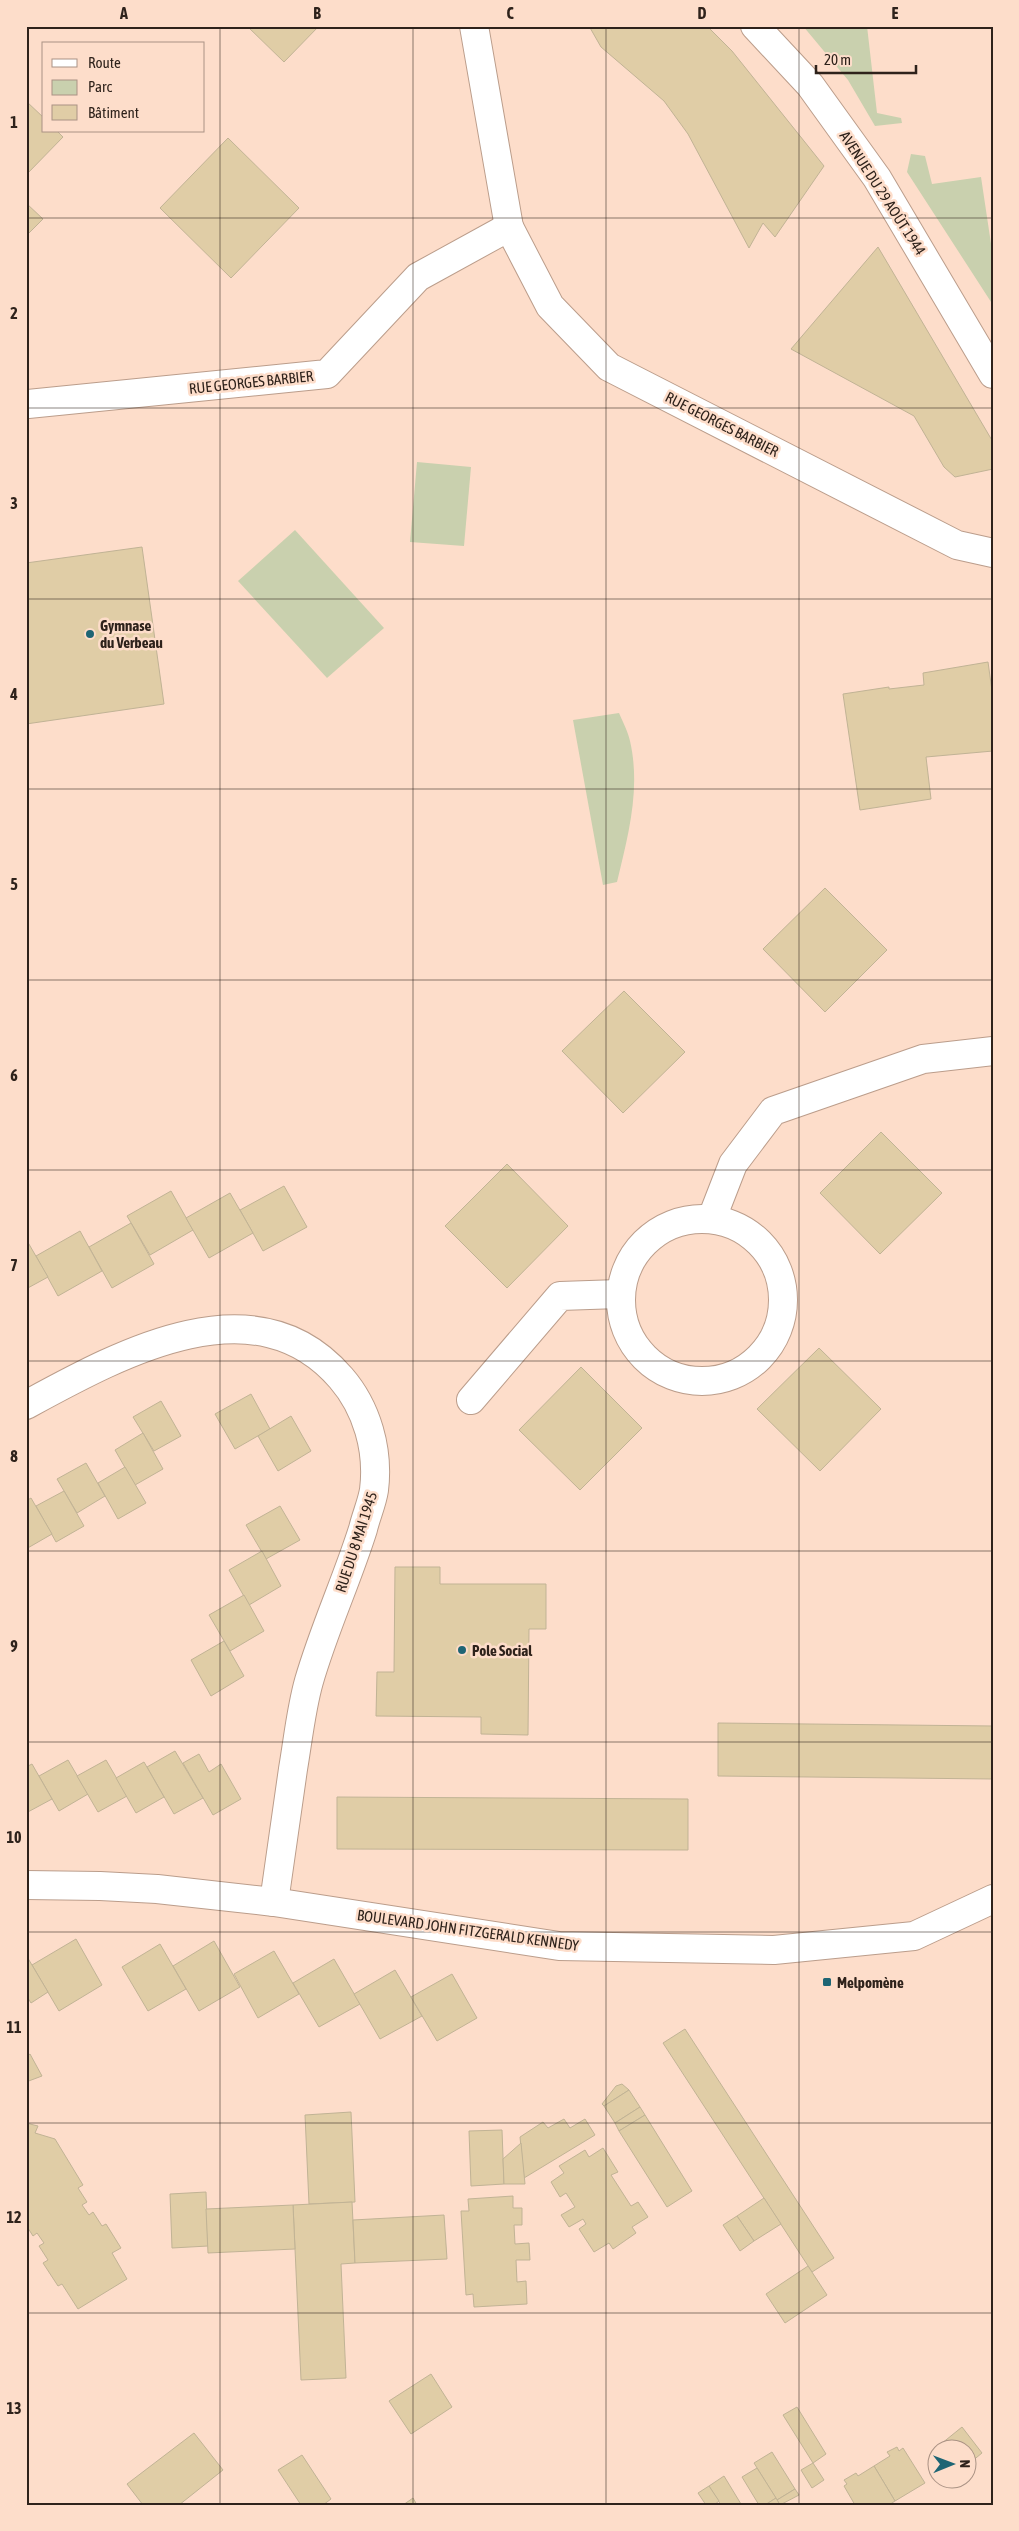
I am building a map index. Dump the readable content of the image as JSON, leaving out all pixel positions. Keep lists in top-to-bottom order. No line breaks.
{"streets":{"street":["AVENUE DU 29 AOÛT 1944","RUE GEORGES BARBIER","RUE DU 8 MAI 1945","BOULEVARD JOHN FITZGERALD KENNEDY"]},"crossings":[["RUE DU 8 MAI 1945","BOULEVARD JOHN FITZGERALD KENNEDY"]],"places":{"other":["Gymnase du Verbeau","Pole Social"],"transit":["Melpomène"]},"legend":["Route","Parc","Bâtiment"],"scale_bar":"20 m","north":"right","grid":{"columns":["A","B","C","D","E"],"rows":["1","2","3","4","5","6","7","8","9","10","11","12","13"]}}
